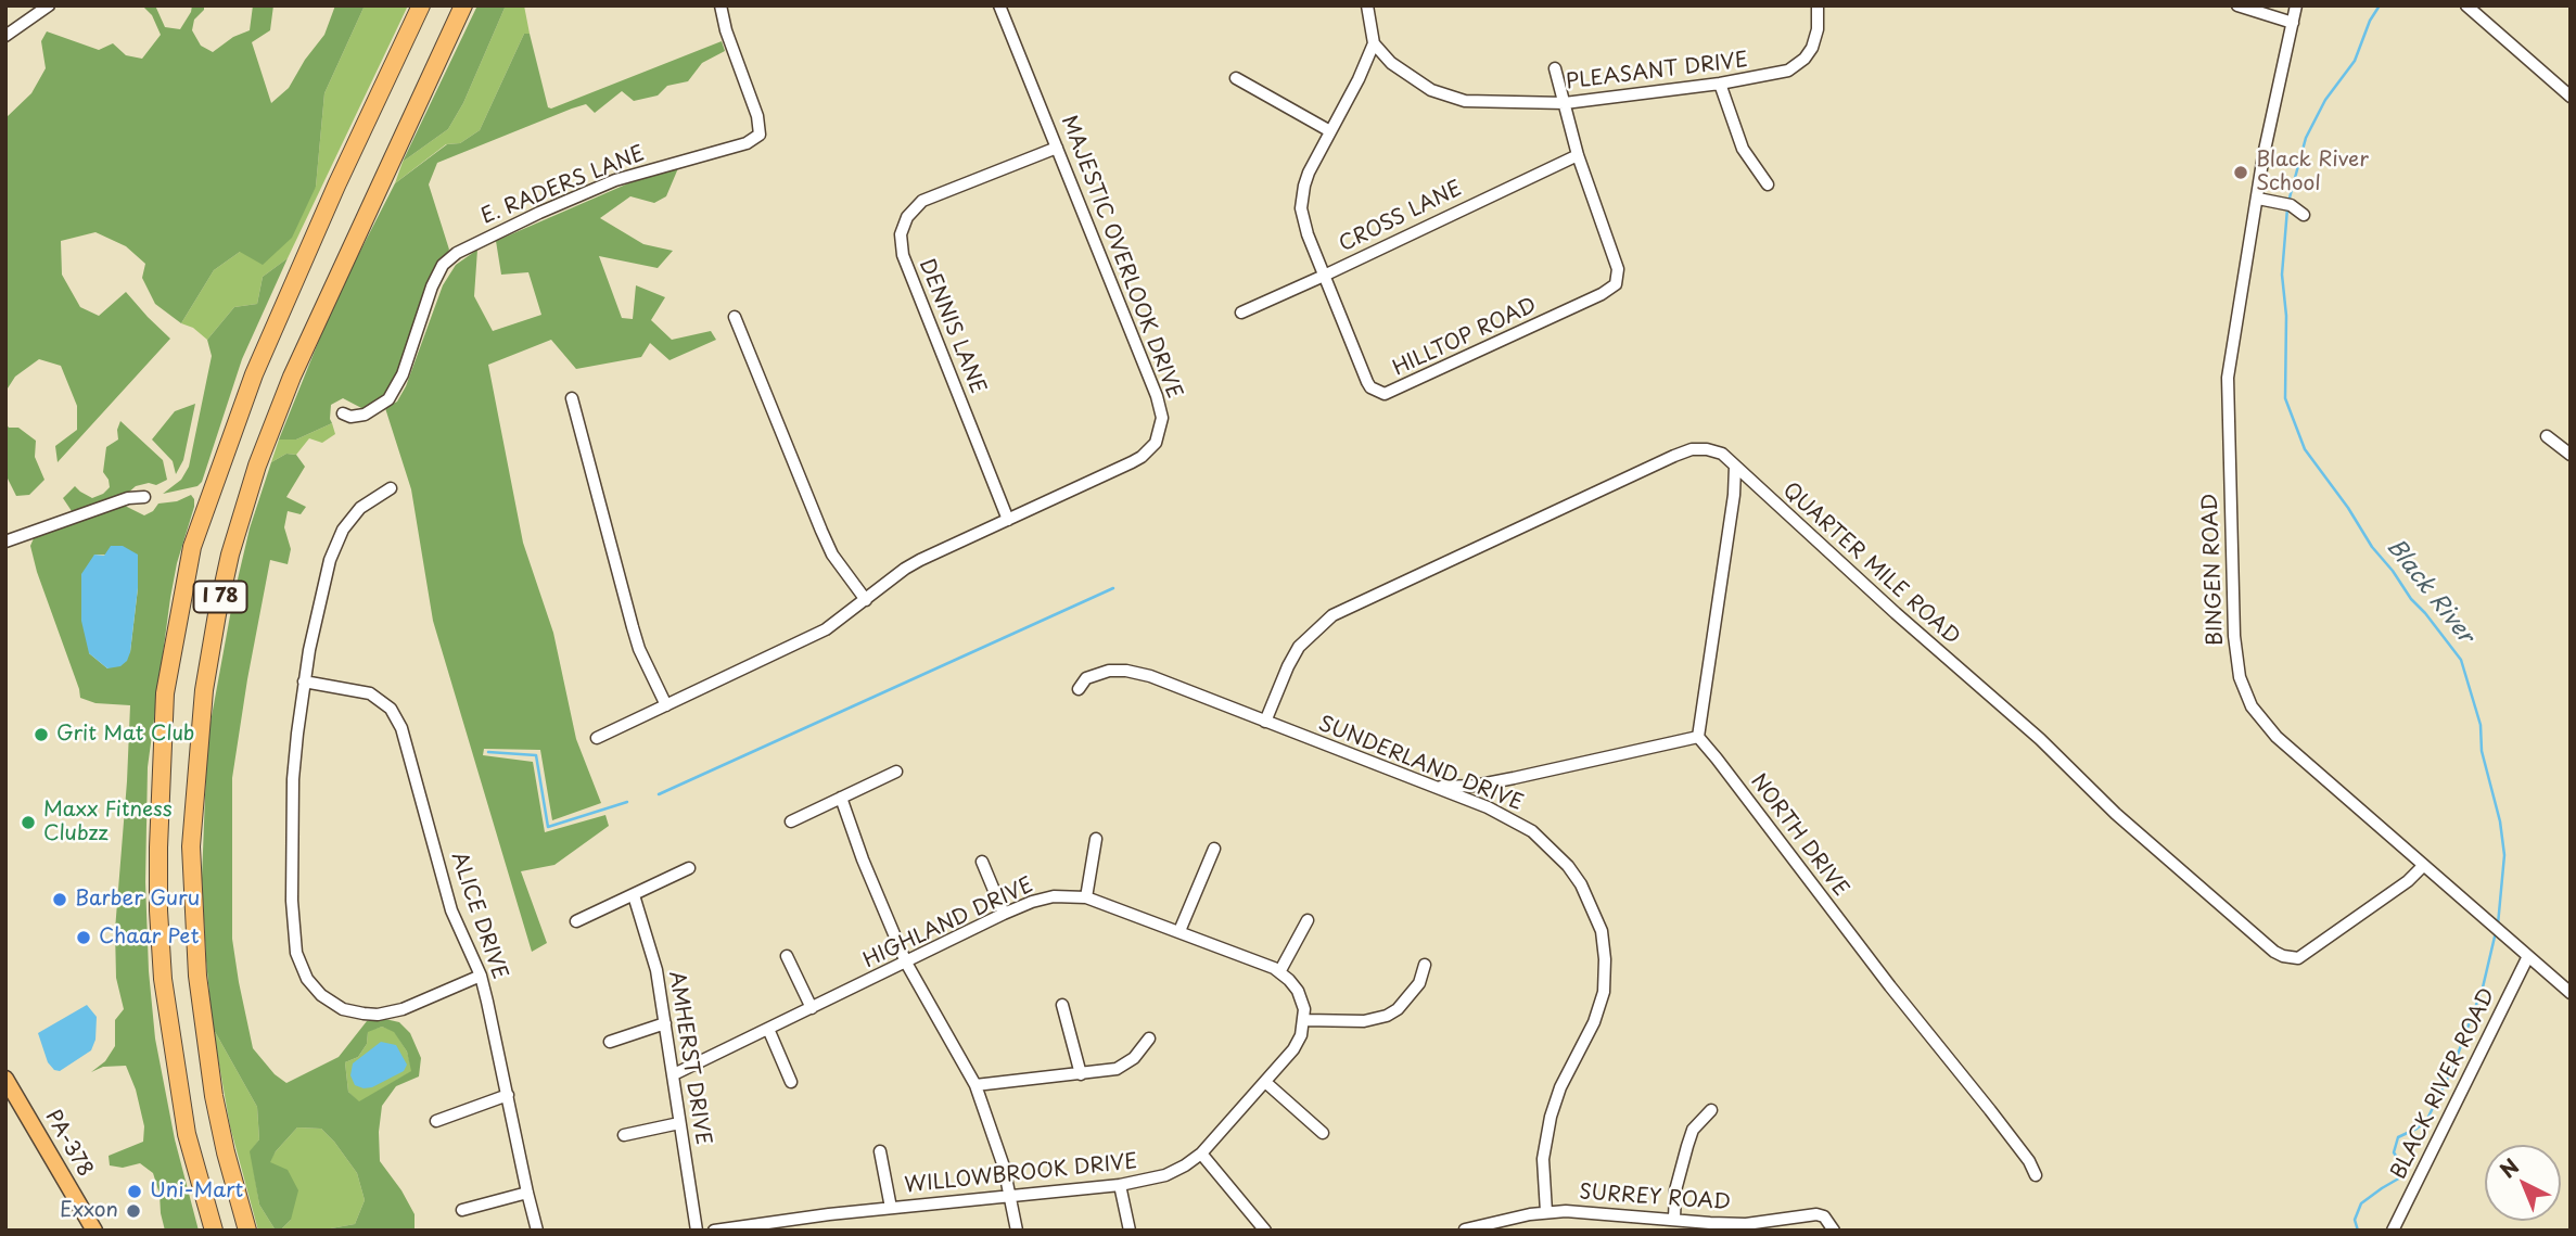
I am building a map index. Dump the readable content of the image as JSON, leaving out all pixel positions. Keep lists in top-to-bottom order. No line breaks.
{"streets":{"highway":["I 78"],"main road":["PA-378"],"street":["PLEASANT DRIVE","E. RADERS LANE","CROSS LANE","MAJESTIC OVERLOOK DRIVE","DENNIS LANE","HILLTOP ROAD","QUARTER MILE ROAD","BINGEN ROAD","SUNDERLAND DRIVE","NORTH DRIVE","ALICE DRIVE","HIGHLAND DRIVE","AMHERST DRIVE","BLACK RIVER ROAD","WILLOWBROOK DRIVE","SURREY ROAD"]},"crossings":[["PLEASANT DRIVE","HILLTOP ROAD"],["CROSS LANE","HILLTOP ROAD"],["MAJESTIC OVERLOOK DRIVE","DENNIS LANE"],["QUARTER MILE ROAD","BINGEN ROAD"],["QUARTER MILE ROAD","SUNDERLAND DRIVE"],["BINGEN ROAD","BLACK RIVER ROAD"],["SUNDERLAND DRIVE","SURREY ROAD"],["HIGHLAND DRIVE","AMHERST DRIVE"]],"water":["Black River"],"places":["Black River School","Grit Mat Club","Maxx Fitness Clubzz","Barber Guru","Chaar Pet","Uni-Mart","Exxon"],"north":"top left"}
